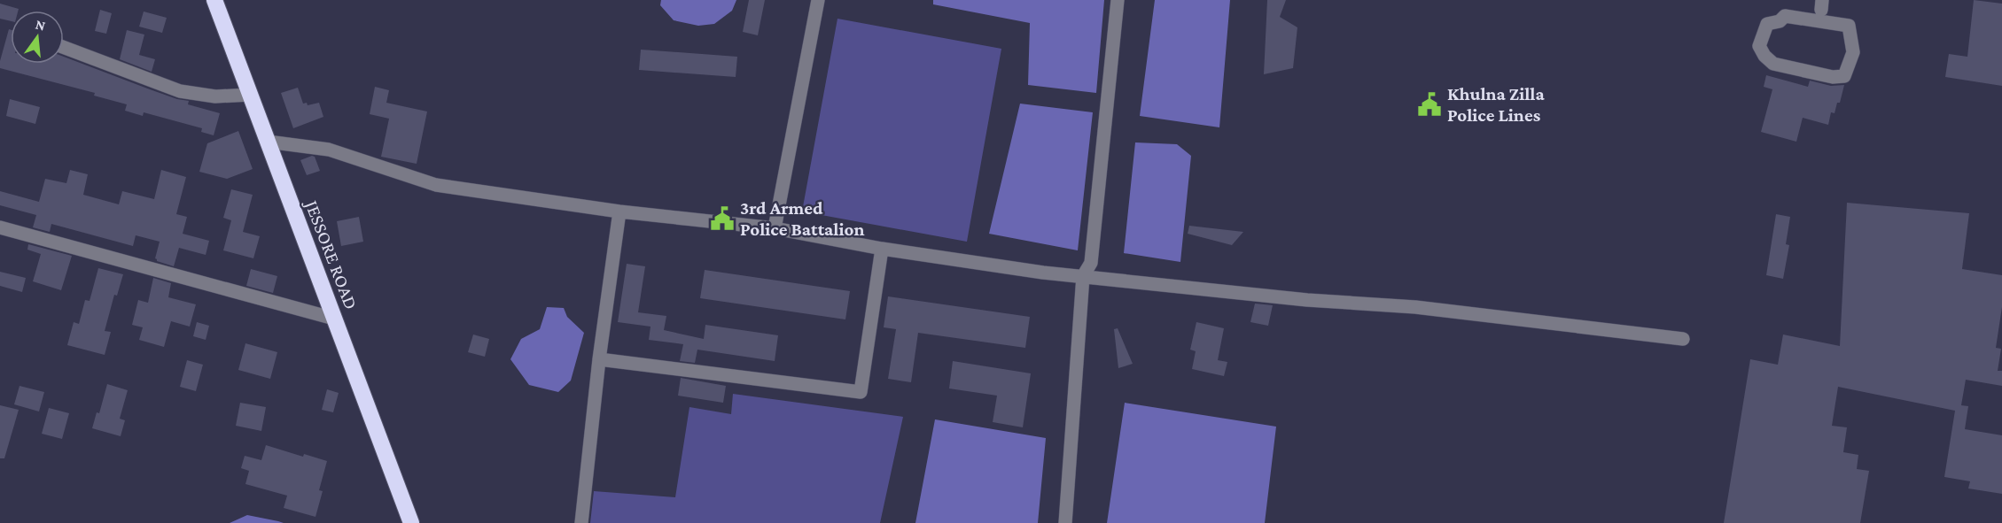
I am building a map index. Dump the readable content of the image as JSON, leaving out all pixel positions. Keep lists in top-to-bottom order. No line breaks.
{"streets":{"highway":["JESSORE ROAD"]},"places":{"public building":["Khulna Zilla Police Lines","3rd Armed Police Battalion"]},"north":"top"}
